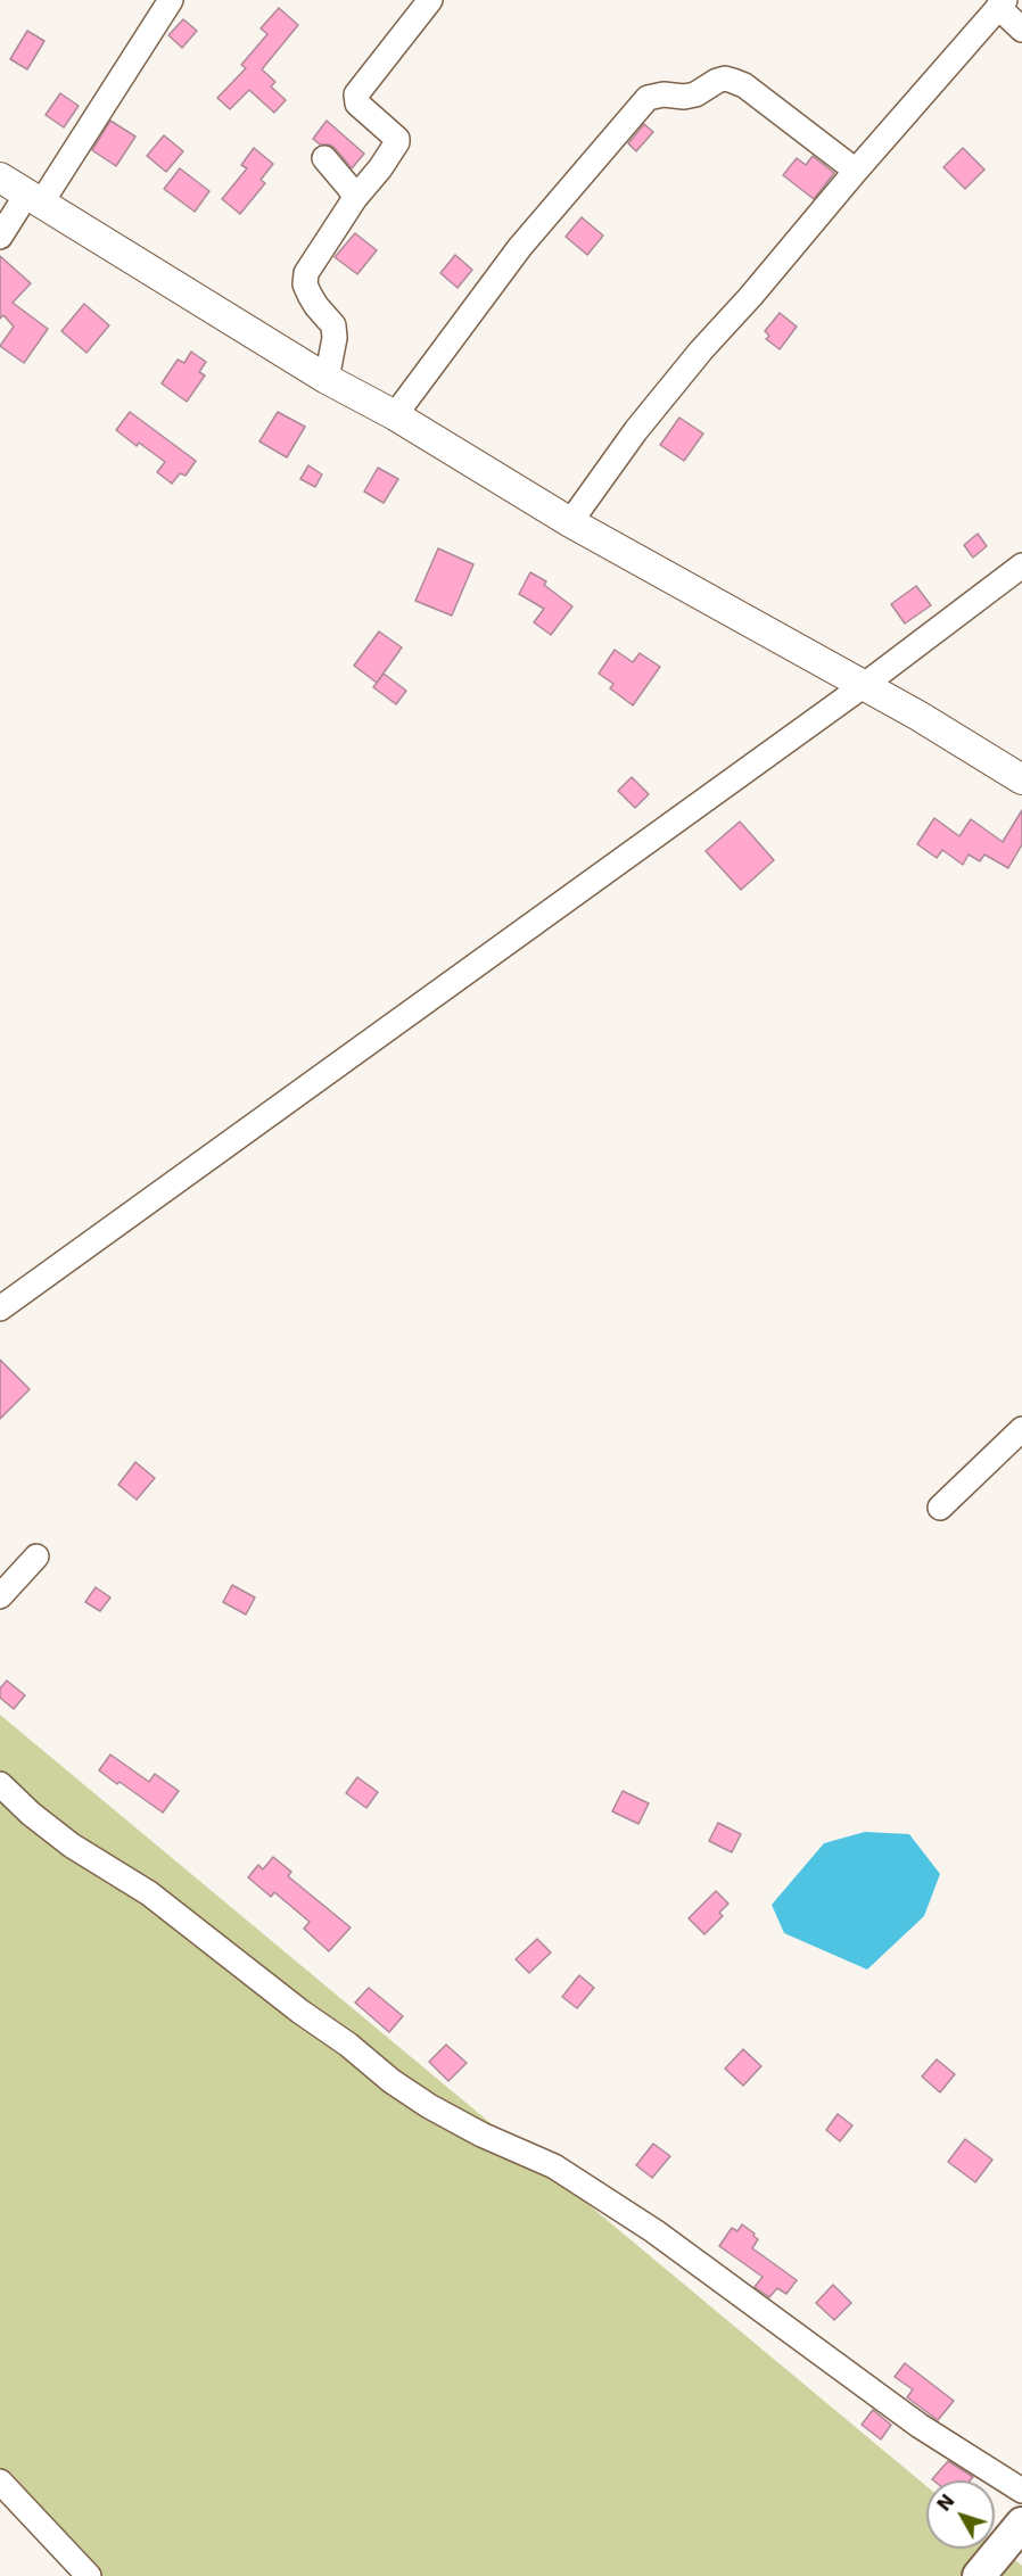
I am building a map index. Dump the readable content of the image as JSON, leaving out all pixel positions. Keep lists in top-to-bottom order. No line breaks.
{"north":"top left"}
